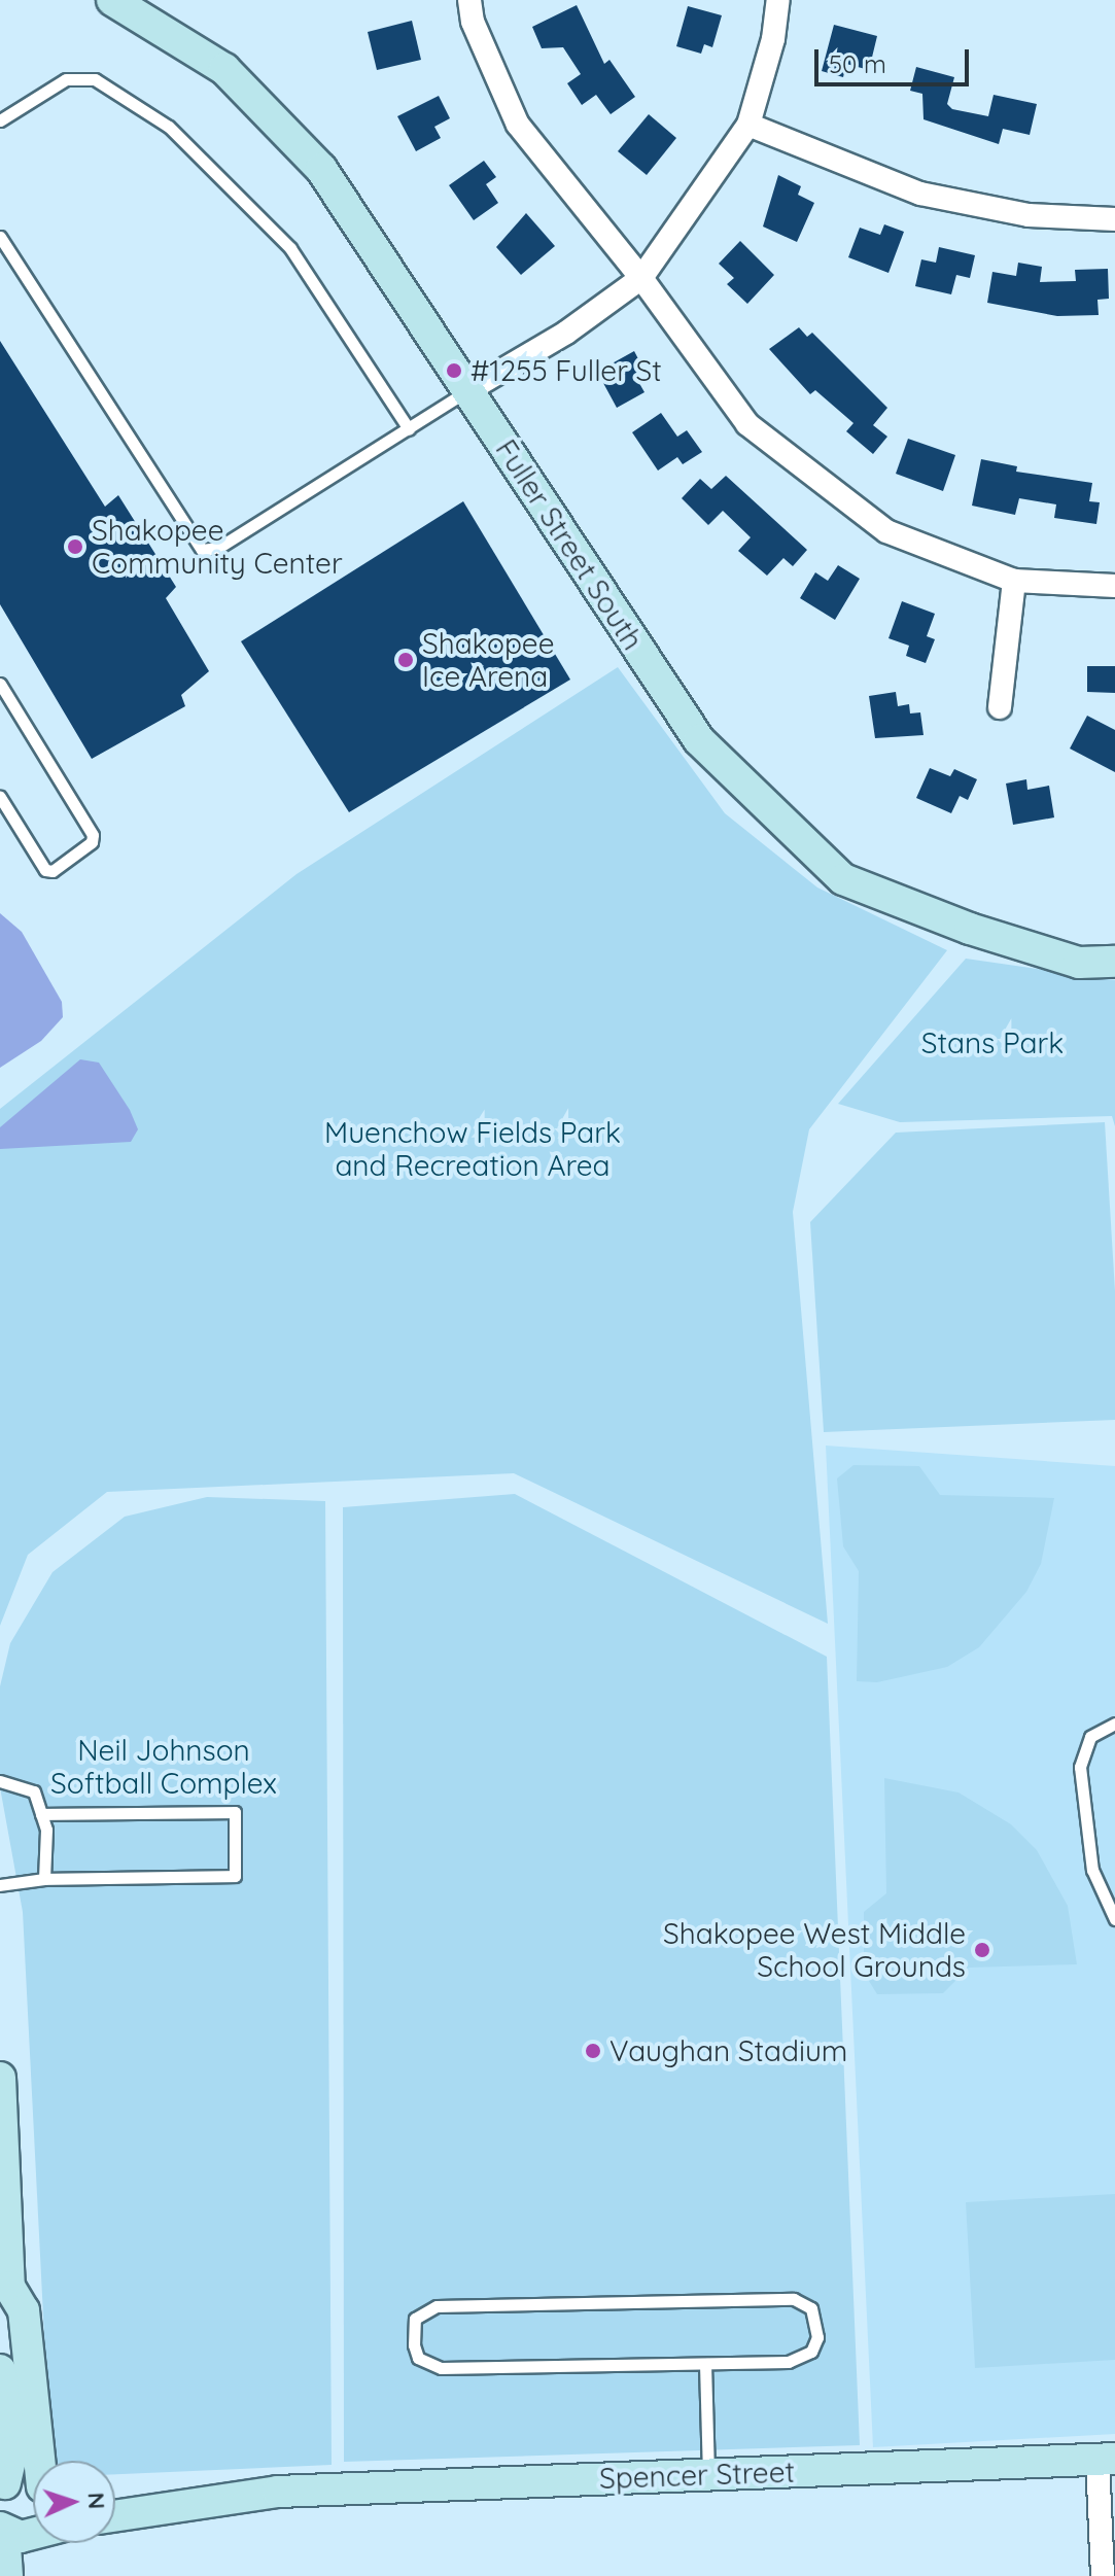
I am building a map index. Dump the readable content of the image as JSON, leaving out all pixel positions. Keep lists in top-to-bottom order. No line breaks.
{"streets":{"street":["Fuller Street South","Spencer Street"]},"parks":["Stans Park","Muenchow Fields Park and Recreation Area","Neil Johnson Softball Complex"],"places":["#1255 Fuller St","Shakopee Community Center","Shakopee Ice Arena","Shakopee West Middle School Grounds","Vaughan Stadium"],"scale_bar":"50 m","north":"right"}
